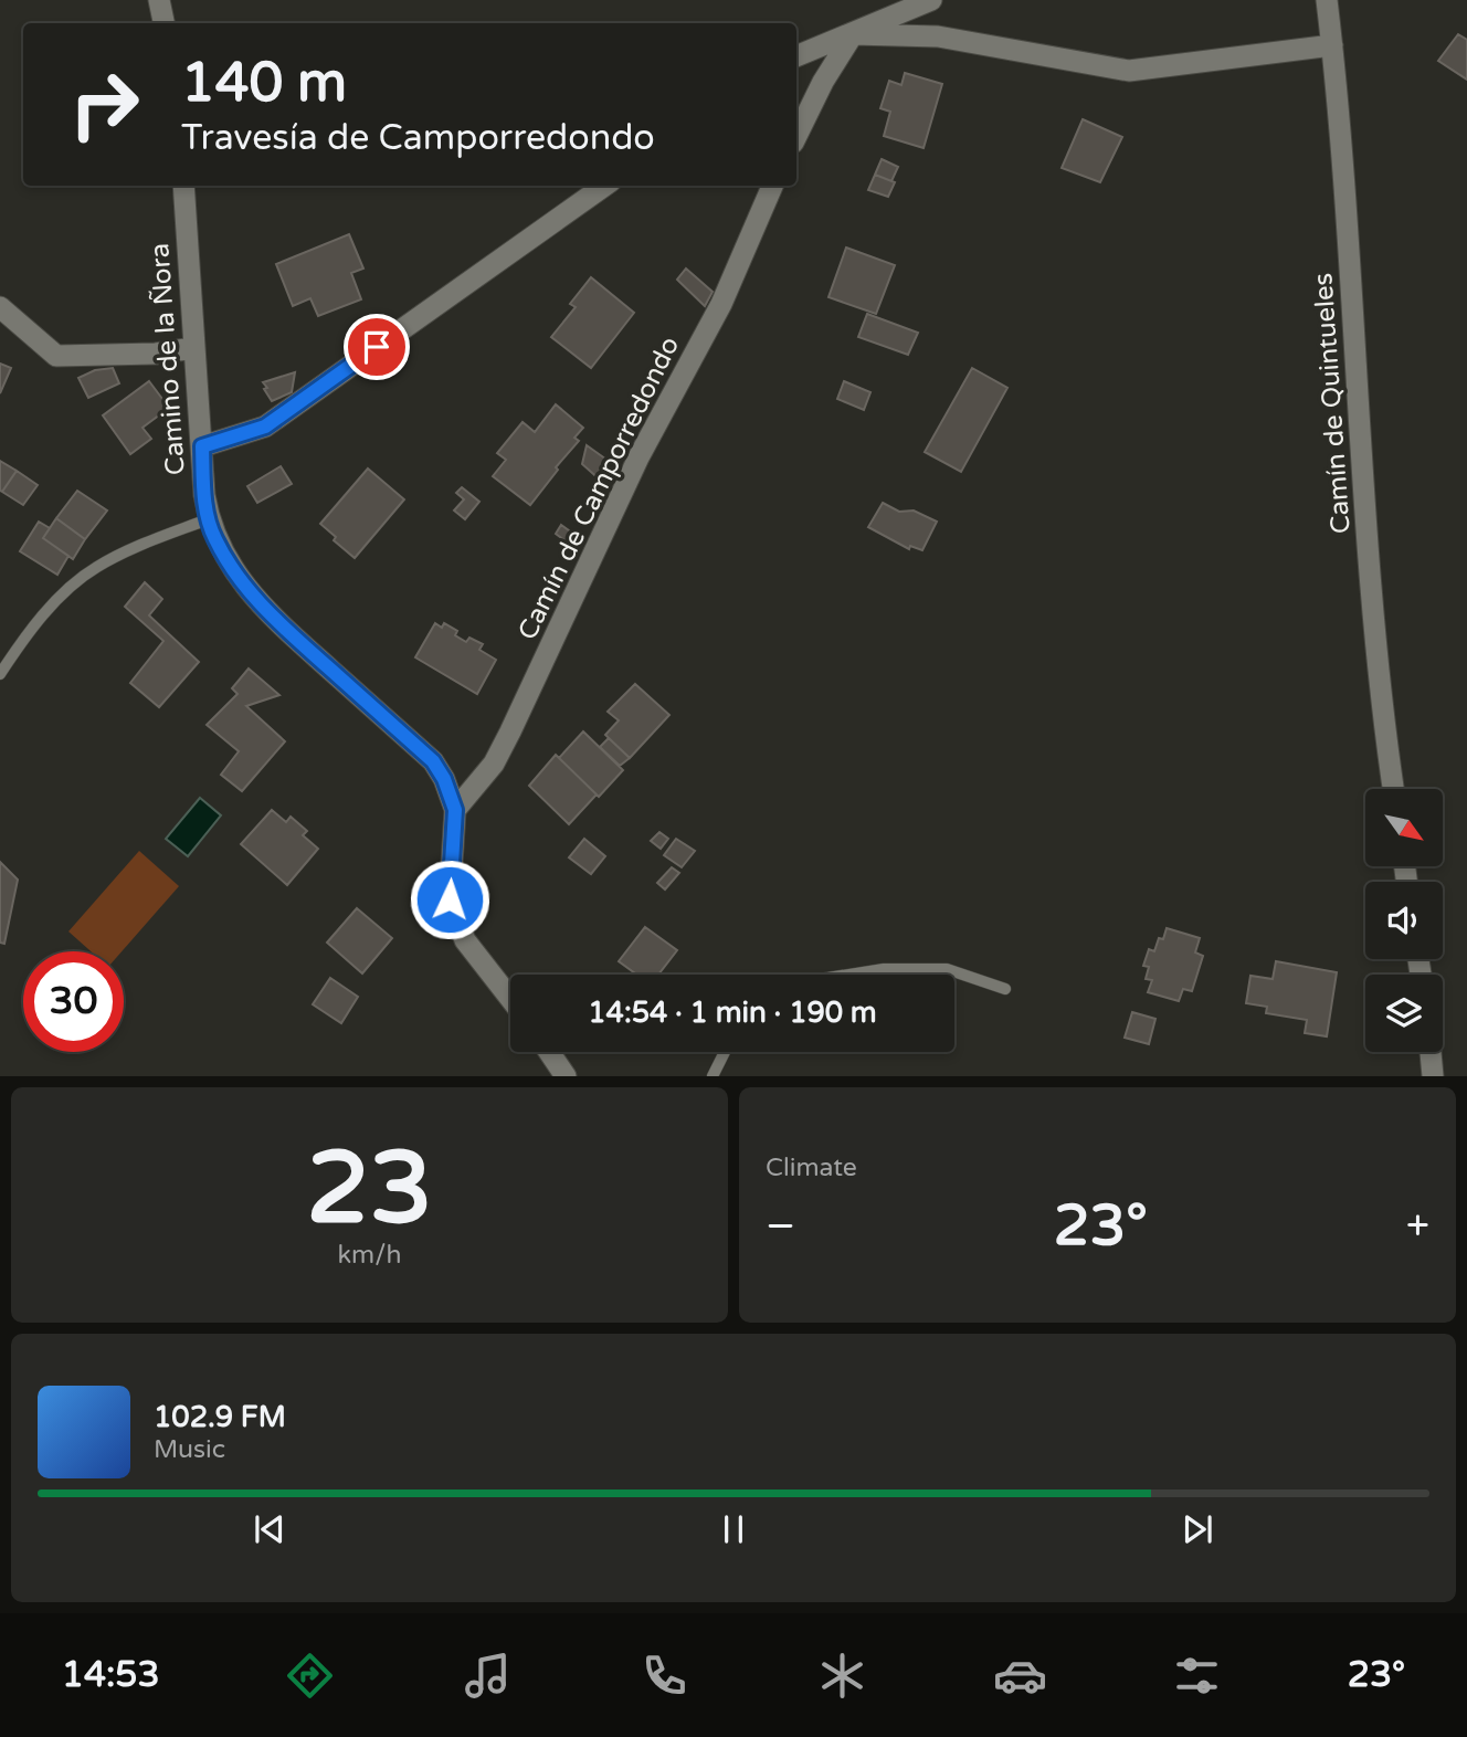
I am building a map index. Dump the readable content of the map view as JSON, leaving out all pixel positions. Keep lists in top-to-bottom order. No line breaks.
{"streets":{"street":["Camino de la Ñora","Camín de Quintueles","Camín de Camporredondo"]},"crossings":[["Camino de la Ñora","Camín de Camporredondo"]],"north":"bottom right","page":{"turn":["140 m","Travesía de Camporredondo"],"limit":"30","trip":"14:54 · 1 min · 190 m","tile":[["23","km/h"],"Climate"],"heat":["−","23°","+"],"song":["102.9 FM","Music"],"tabs":["14:53","23°"]}}
